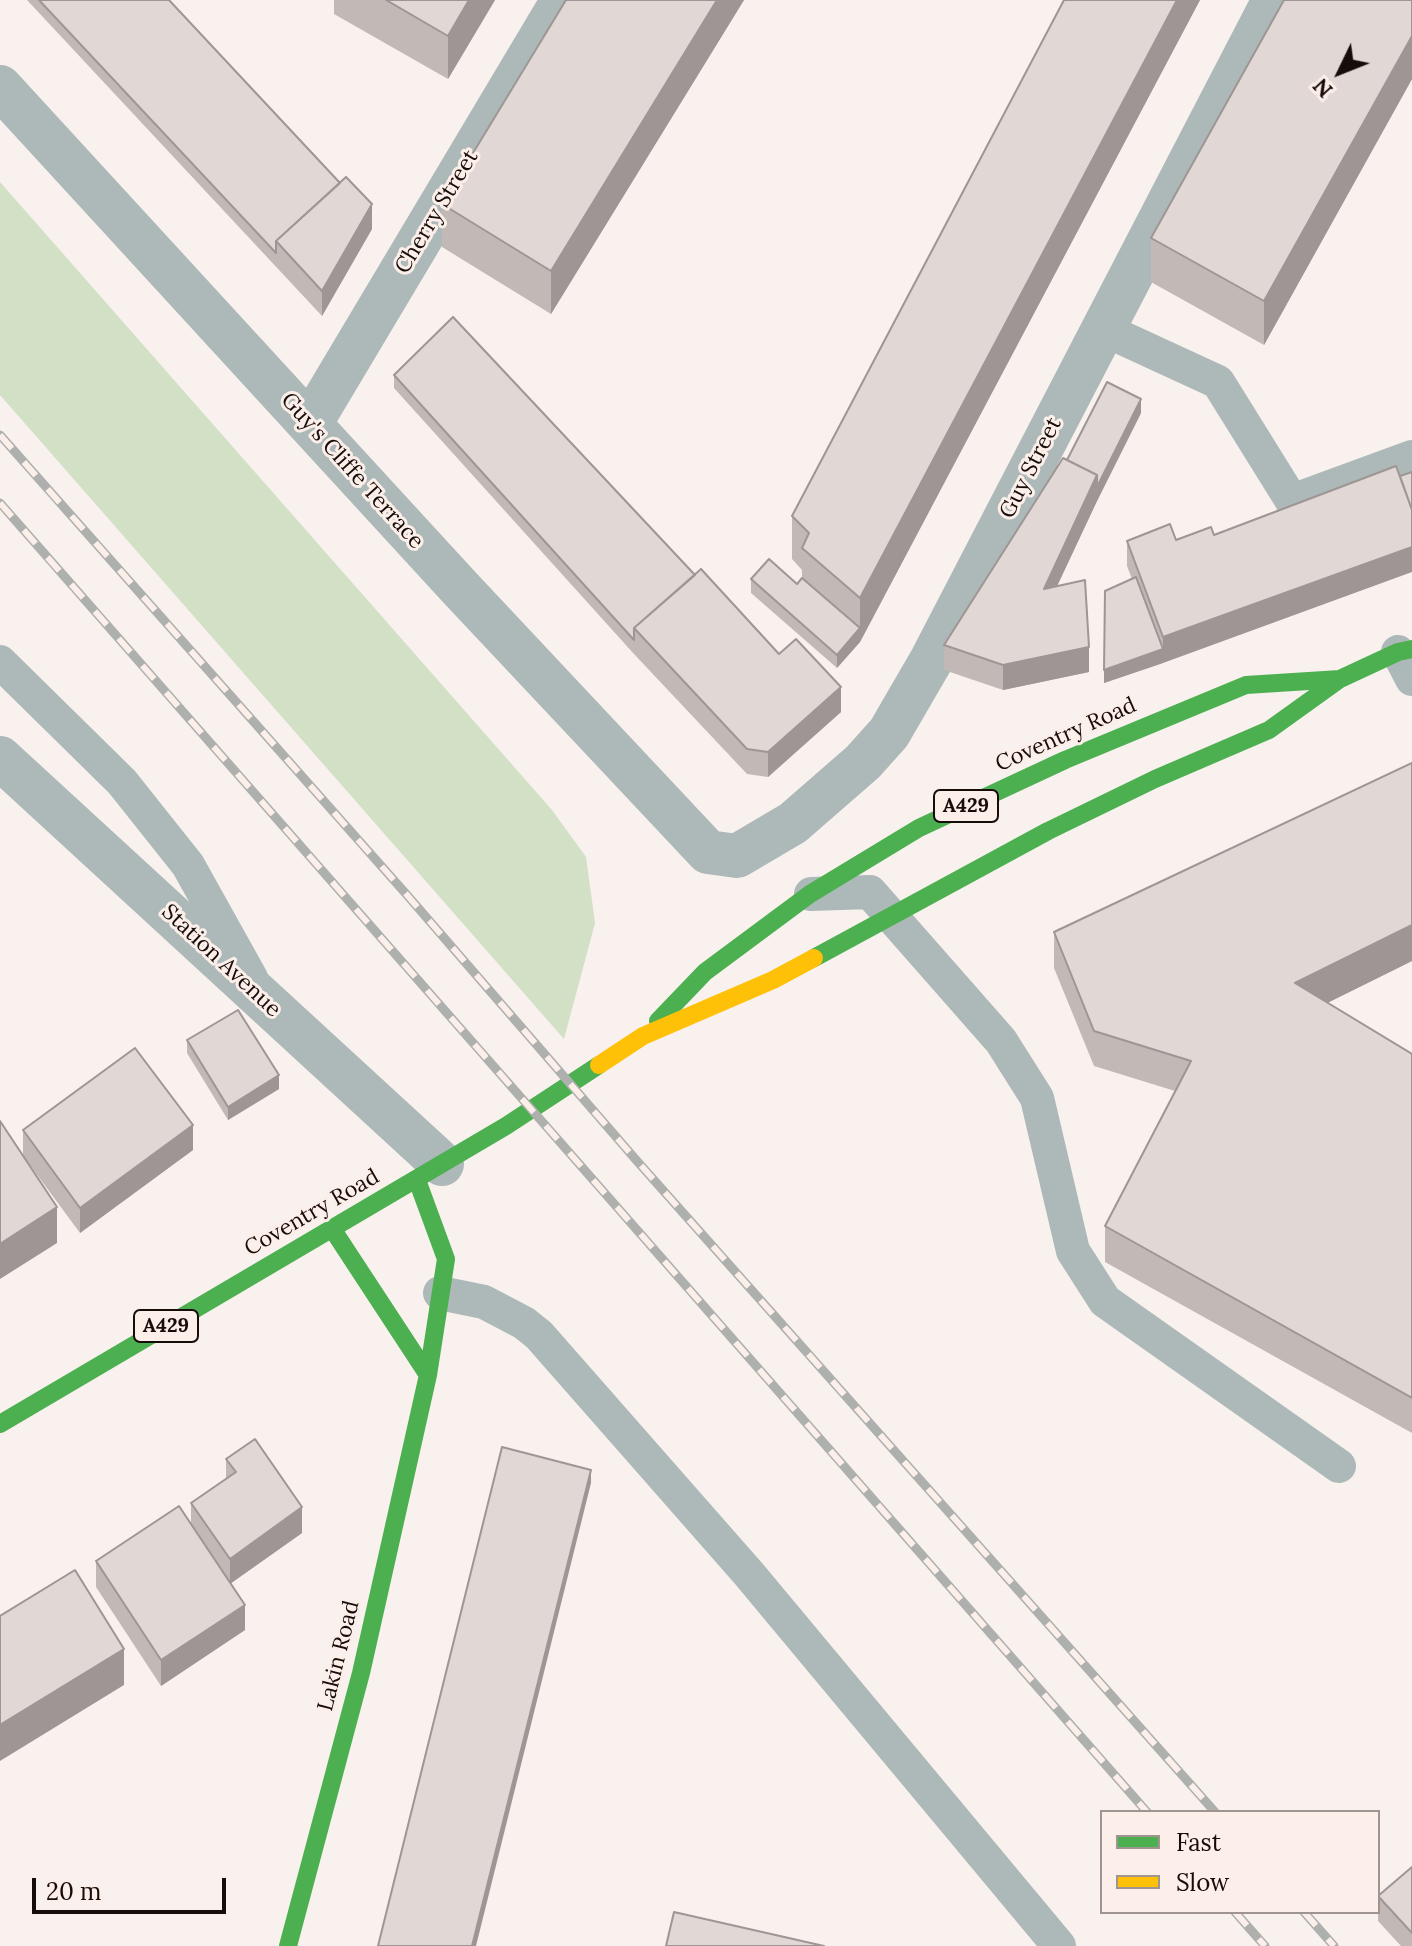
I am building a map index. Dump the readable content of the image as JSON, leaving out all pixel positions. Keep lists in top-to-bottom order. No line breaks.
{"streets":{"main road":["Coventry Road","A429","Lakin Road"],"street":["Cherry Street","Guy Street","Guy's Cliffe Terrace","Station Avenue"]},"crossings":[["Cherry Street","Guy's Cliffe Terrace"],["Guy Street","Guy's Cliffe Terrace"],["Coventry Road","Station Avenue"],["Coventry Road","Lakin Road"],["Station Avenue","Lakin Road"]],"legend":["Fast","Slow"],"scale_bar":"20 m","north":"bottom left"}
